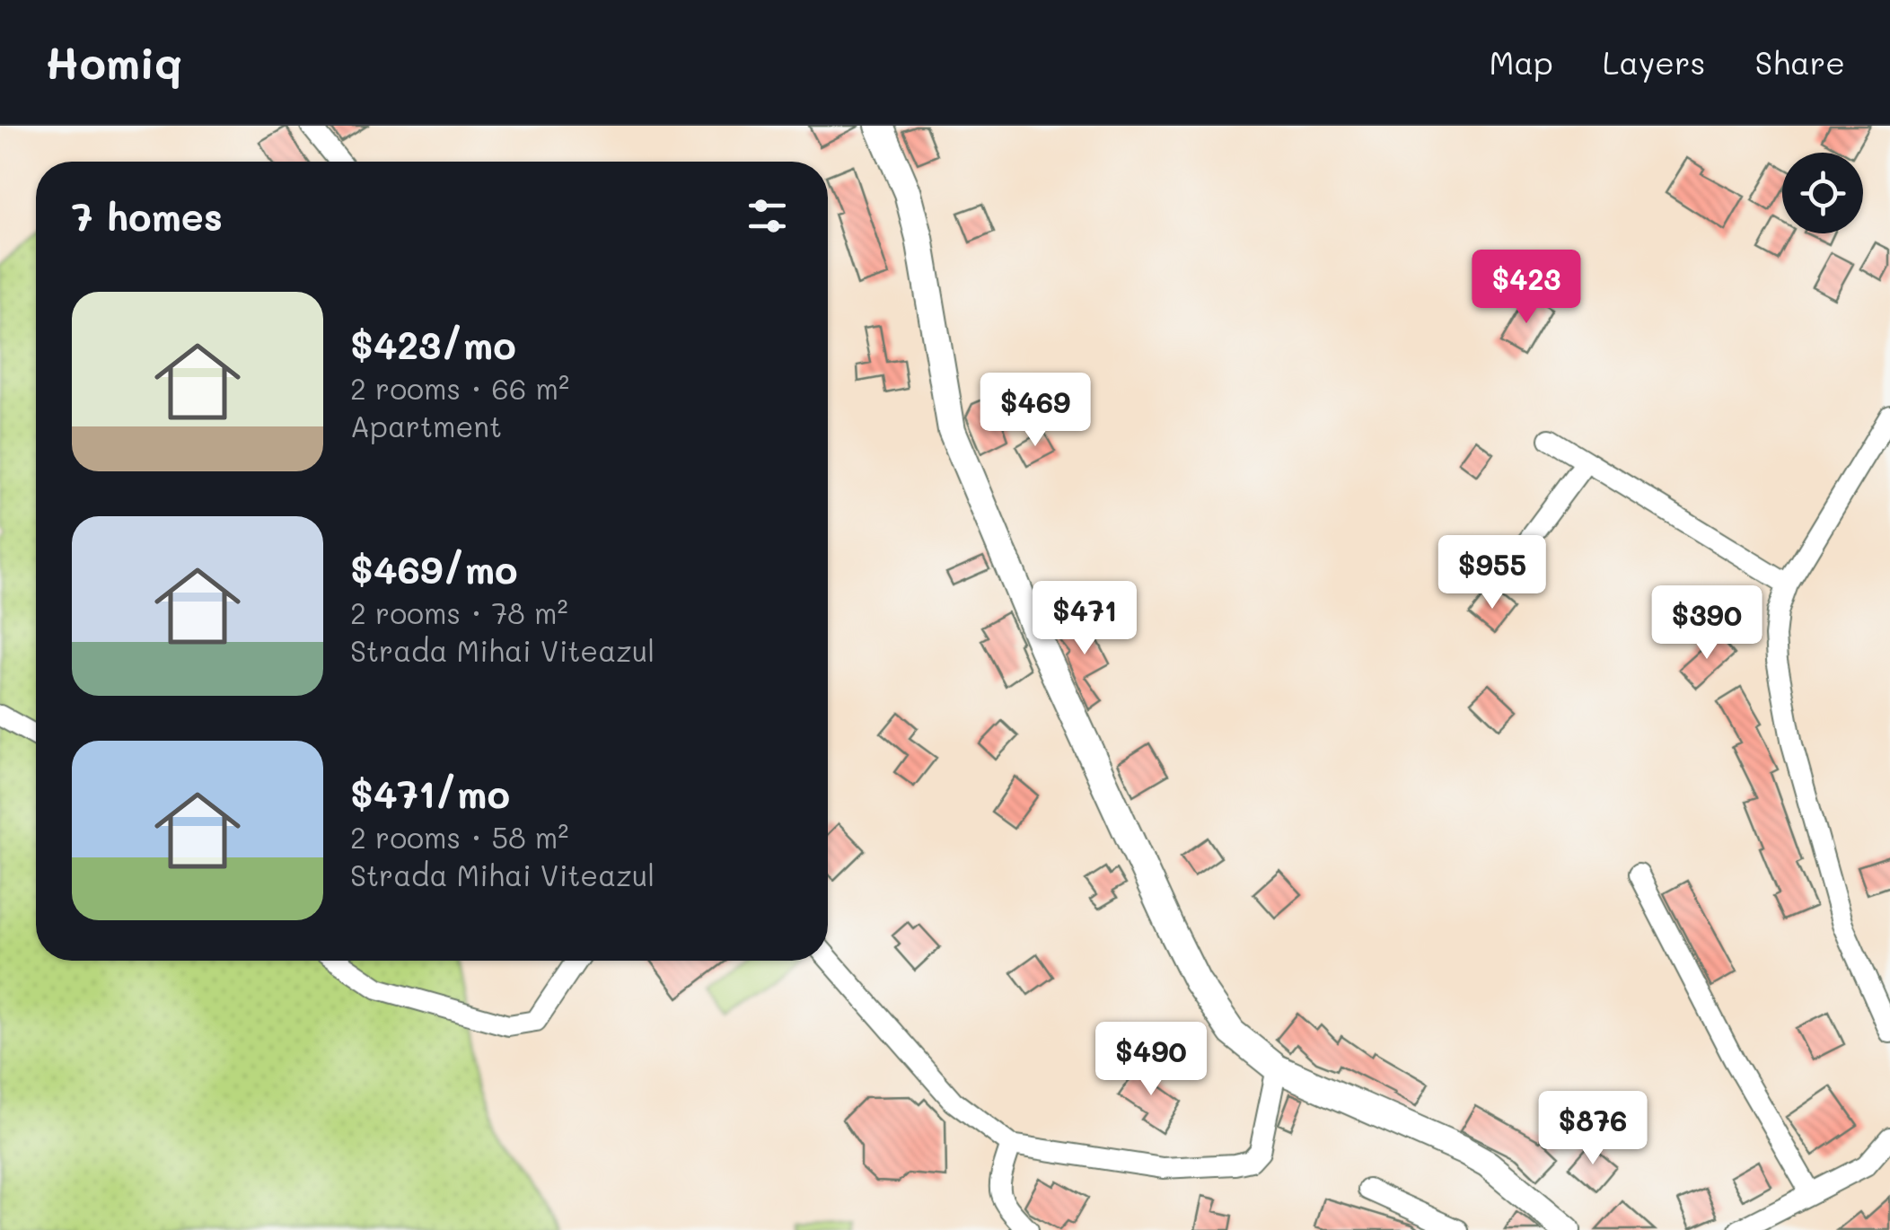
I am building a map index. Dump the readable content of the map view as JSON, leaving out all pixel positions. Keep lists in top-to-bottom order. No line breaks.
{"page":{"header":"Homiq","nav":["Map","Layers","Share"],"heading":"7 homes","price":["$423","$469","$955","$471","$390","$490","$876"],"list":[{"name":"$423/mo","note":"2 rooms · 66 m² · Apartment"},{"name":"$469/mo","note":"2 rooms · 78 m² · Strada Mihai Viteazul"},{"name":"$471/mo","note":"2 rooms · 58 m² · Strada Mihai Viteazul"}]}}
